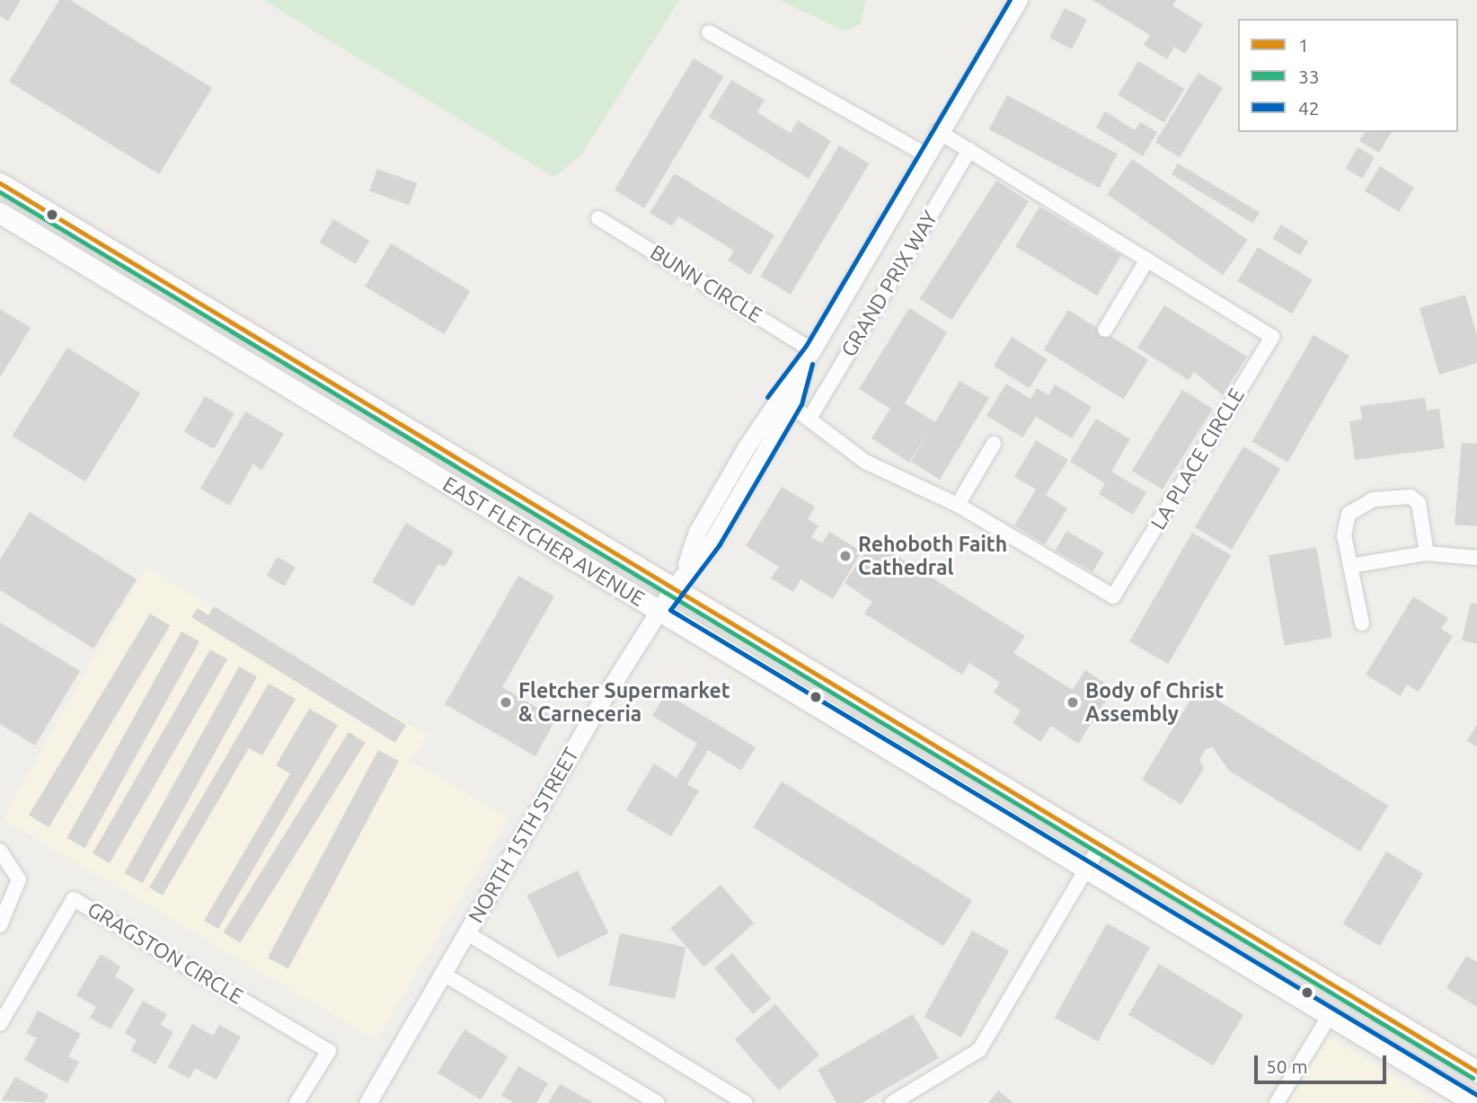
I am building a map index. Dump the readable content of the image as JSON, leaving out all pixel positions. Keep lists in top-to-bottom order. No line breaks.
{"streets":{"main road":["EAST FLETCHER AVENUE"],"street":["BUNN CIRCLE","GRAND PRIX WAY","LA PLACE CIRCLE","NORTH 15TH STREET","GRAGSTON CIRCLE"]},"crossings":[["BUNN CIRCLE","NORTH 15TH STREET"],["GRAND PRIX WAY","LA PLACE CIRCLE"],["LA PLACE CIRCLE","NORTH 15TH STREET"],["EAST FLETCHER AVENUE","NORTH 15TH STREET"]],"places":["Rehoboth Faith Cathedral","Fletcher Supermarket & Carneceria","Body of Christ Assembly"],"lines":["transit line 42","transit line 1","transit line 33"],"legend":["1","33","42"],"scale_bar":"50 m"}
